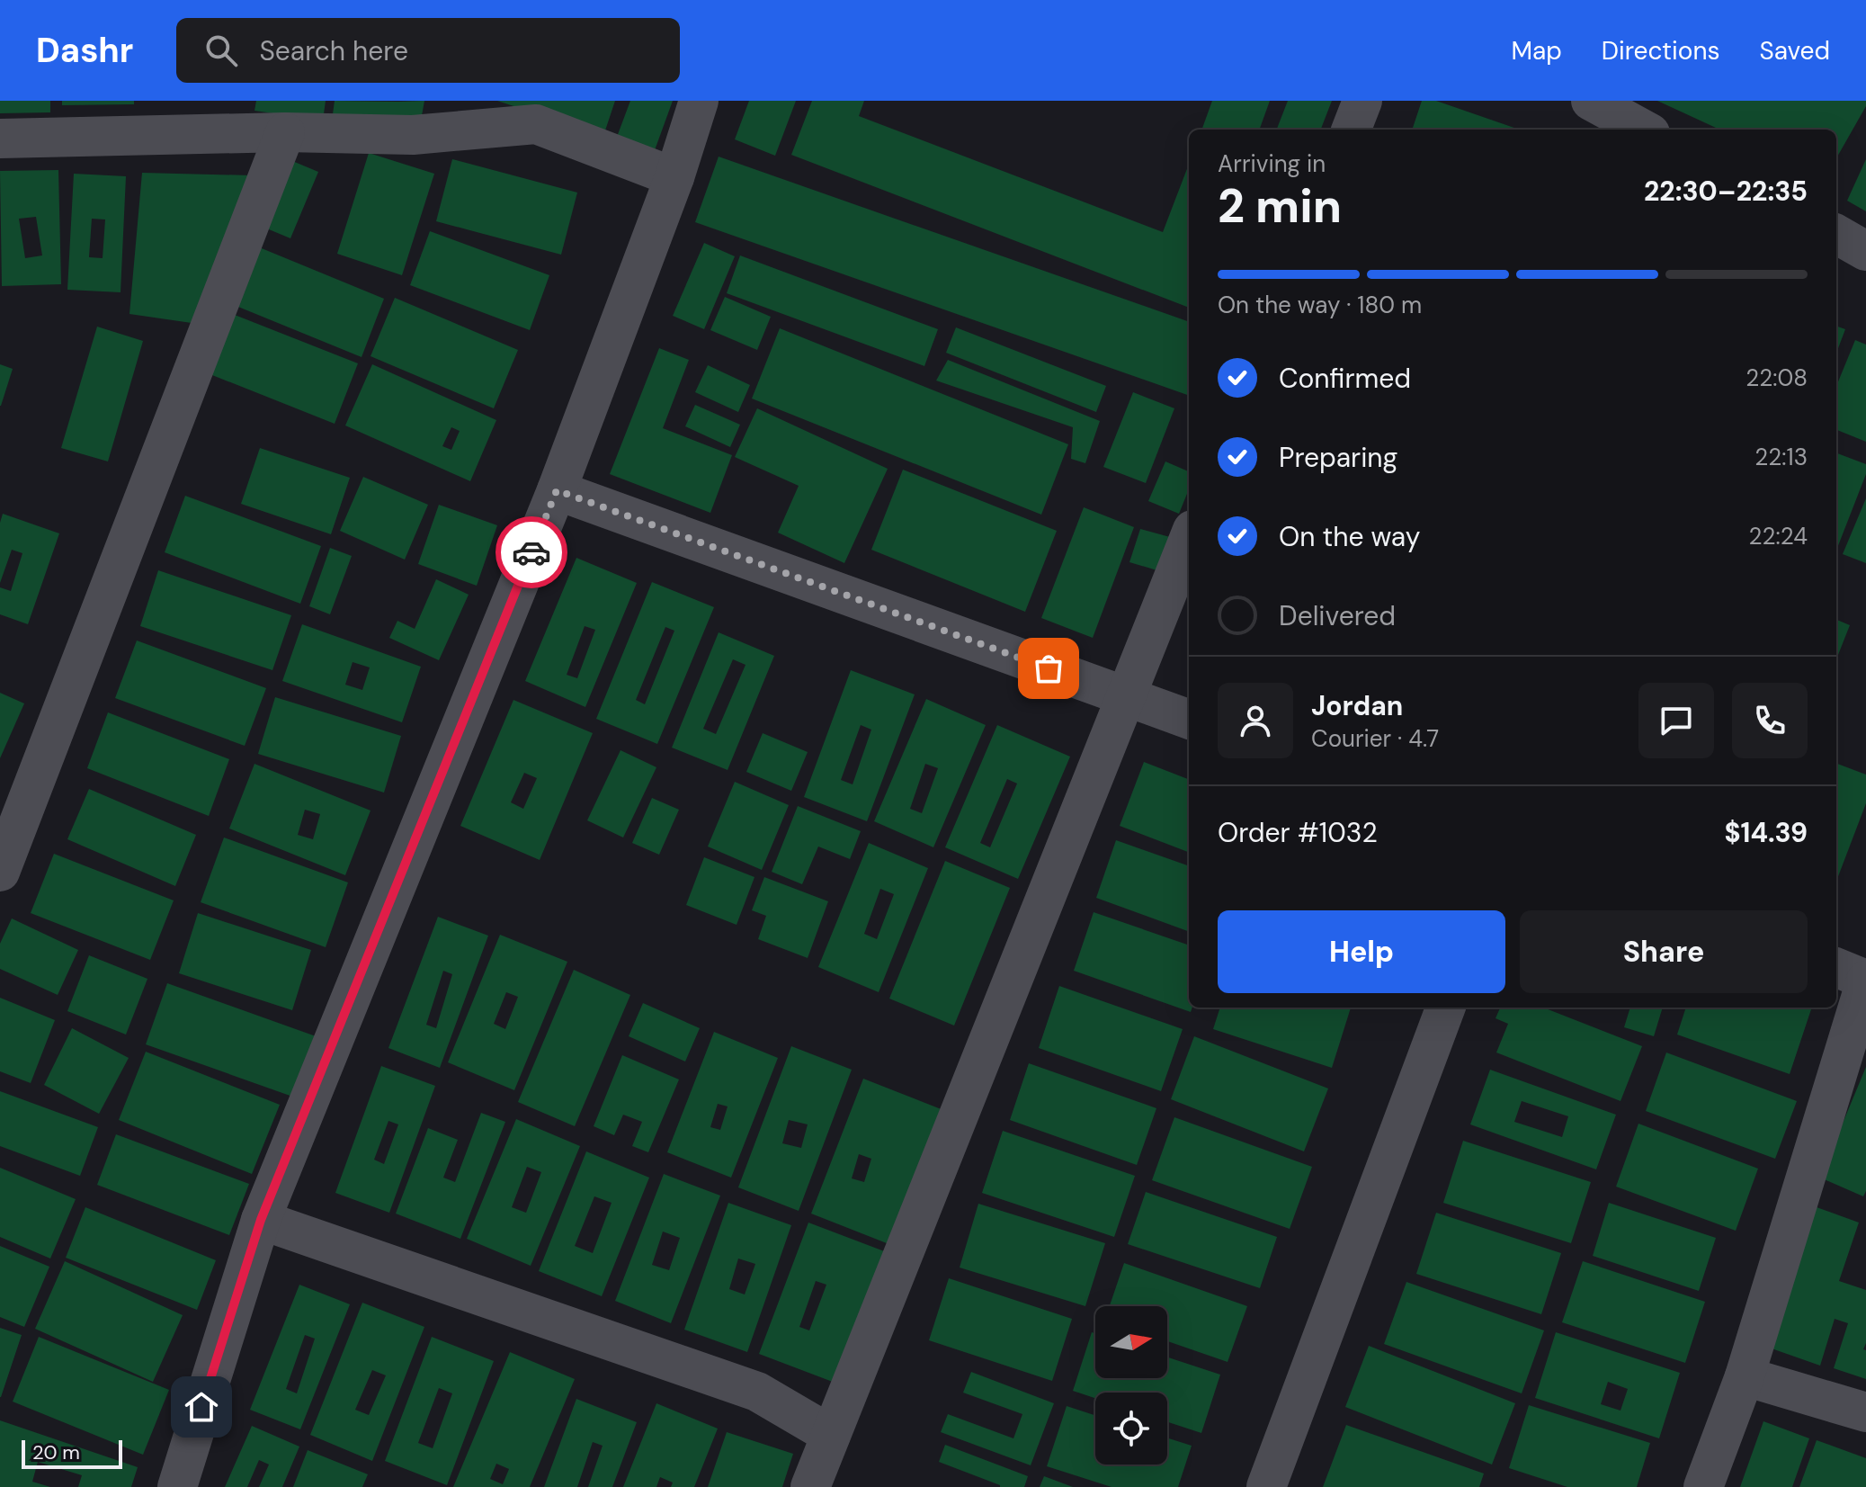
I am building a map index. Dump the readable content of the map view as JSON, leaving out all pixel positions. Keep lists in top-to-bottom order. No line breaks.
{"scale_bar":"20 m","north":"right","page":{"header":"Dashr","search":"Search here","nav":["Map","Directions","Saved"],"heading":["2 min","Arriving in","22:30–22:35"],"panel":["Jordan","Courier · 4.7","Order #1032","$14.39"],"bar":"On the way · 180 m","list":[["Confirmed","22:08"],["Preparing","22:13"],["On the way","22:24"],"Delivered"],"buttons":["Help","Share"],"scale":"20 m"}}
